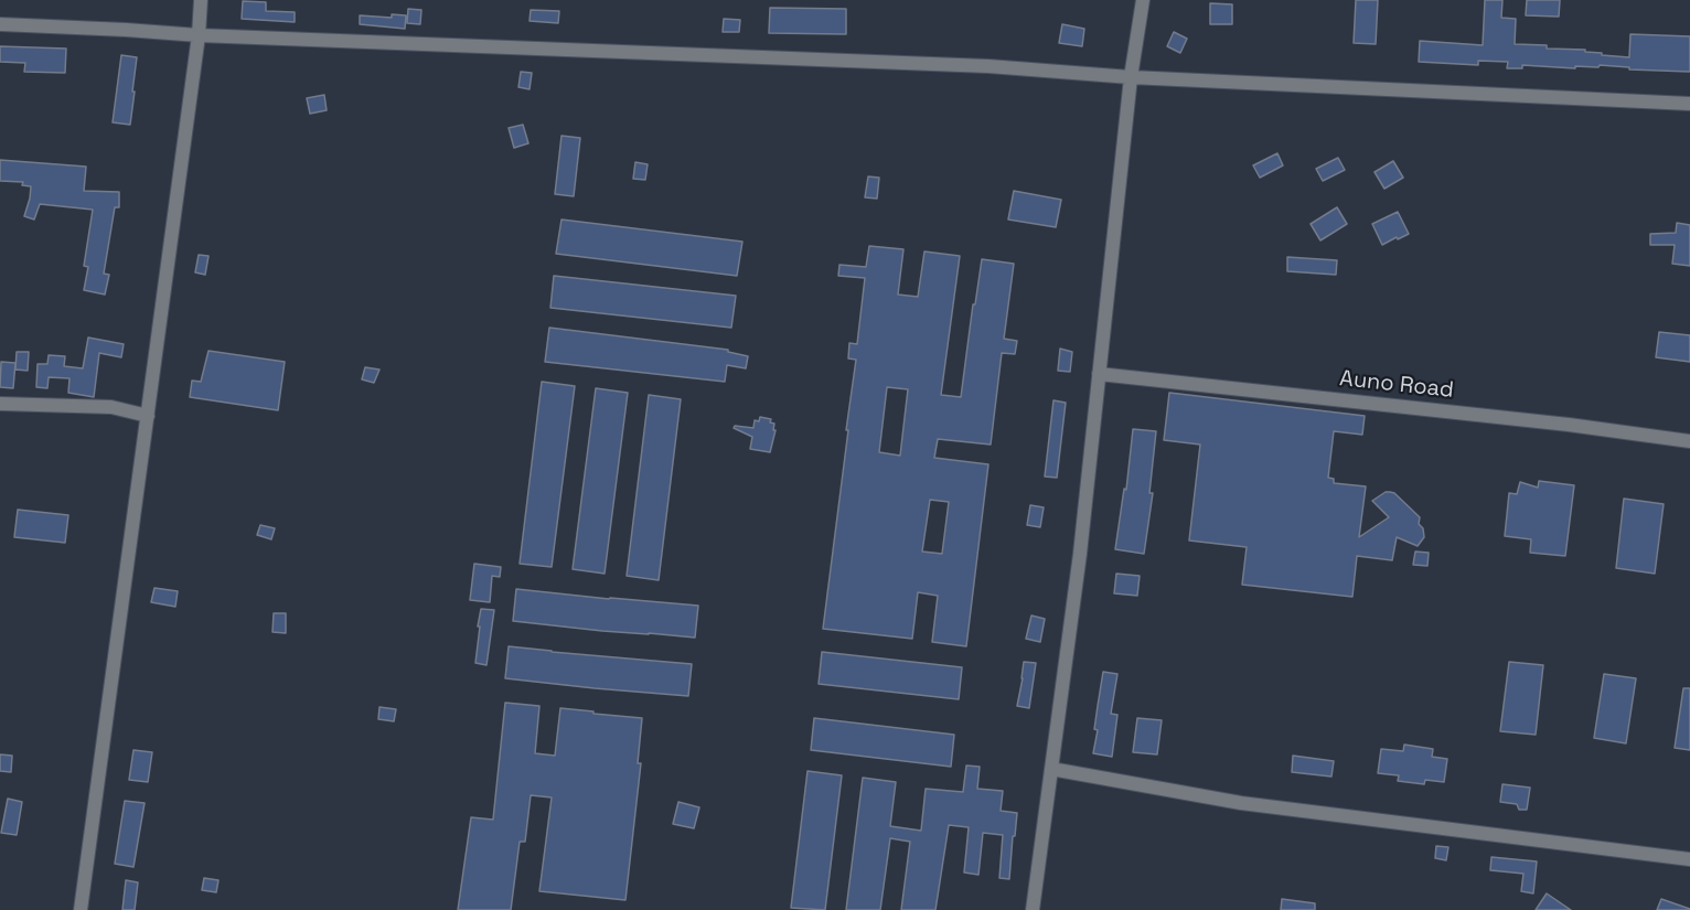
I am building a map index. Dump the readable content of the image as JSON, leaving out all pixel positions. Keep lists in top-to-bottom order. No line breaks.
{"streets":{"street":["Auno Road"]}}
